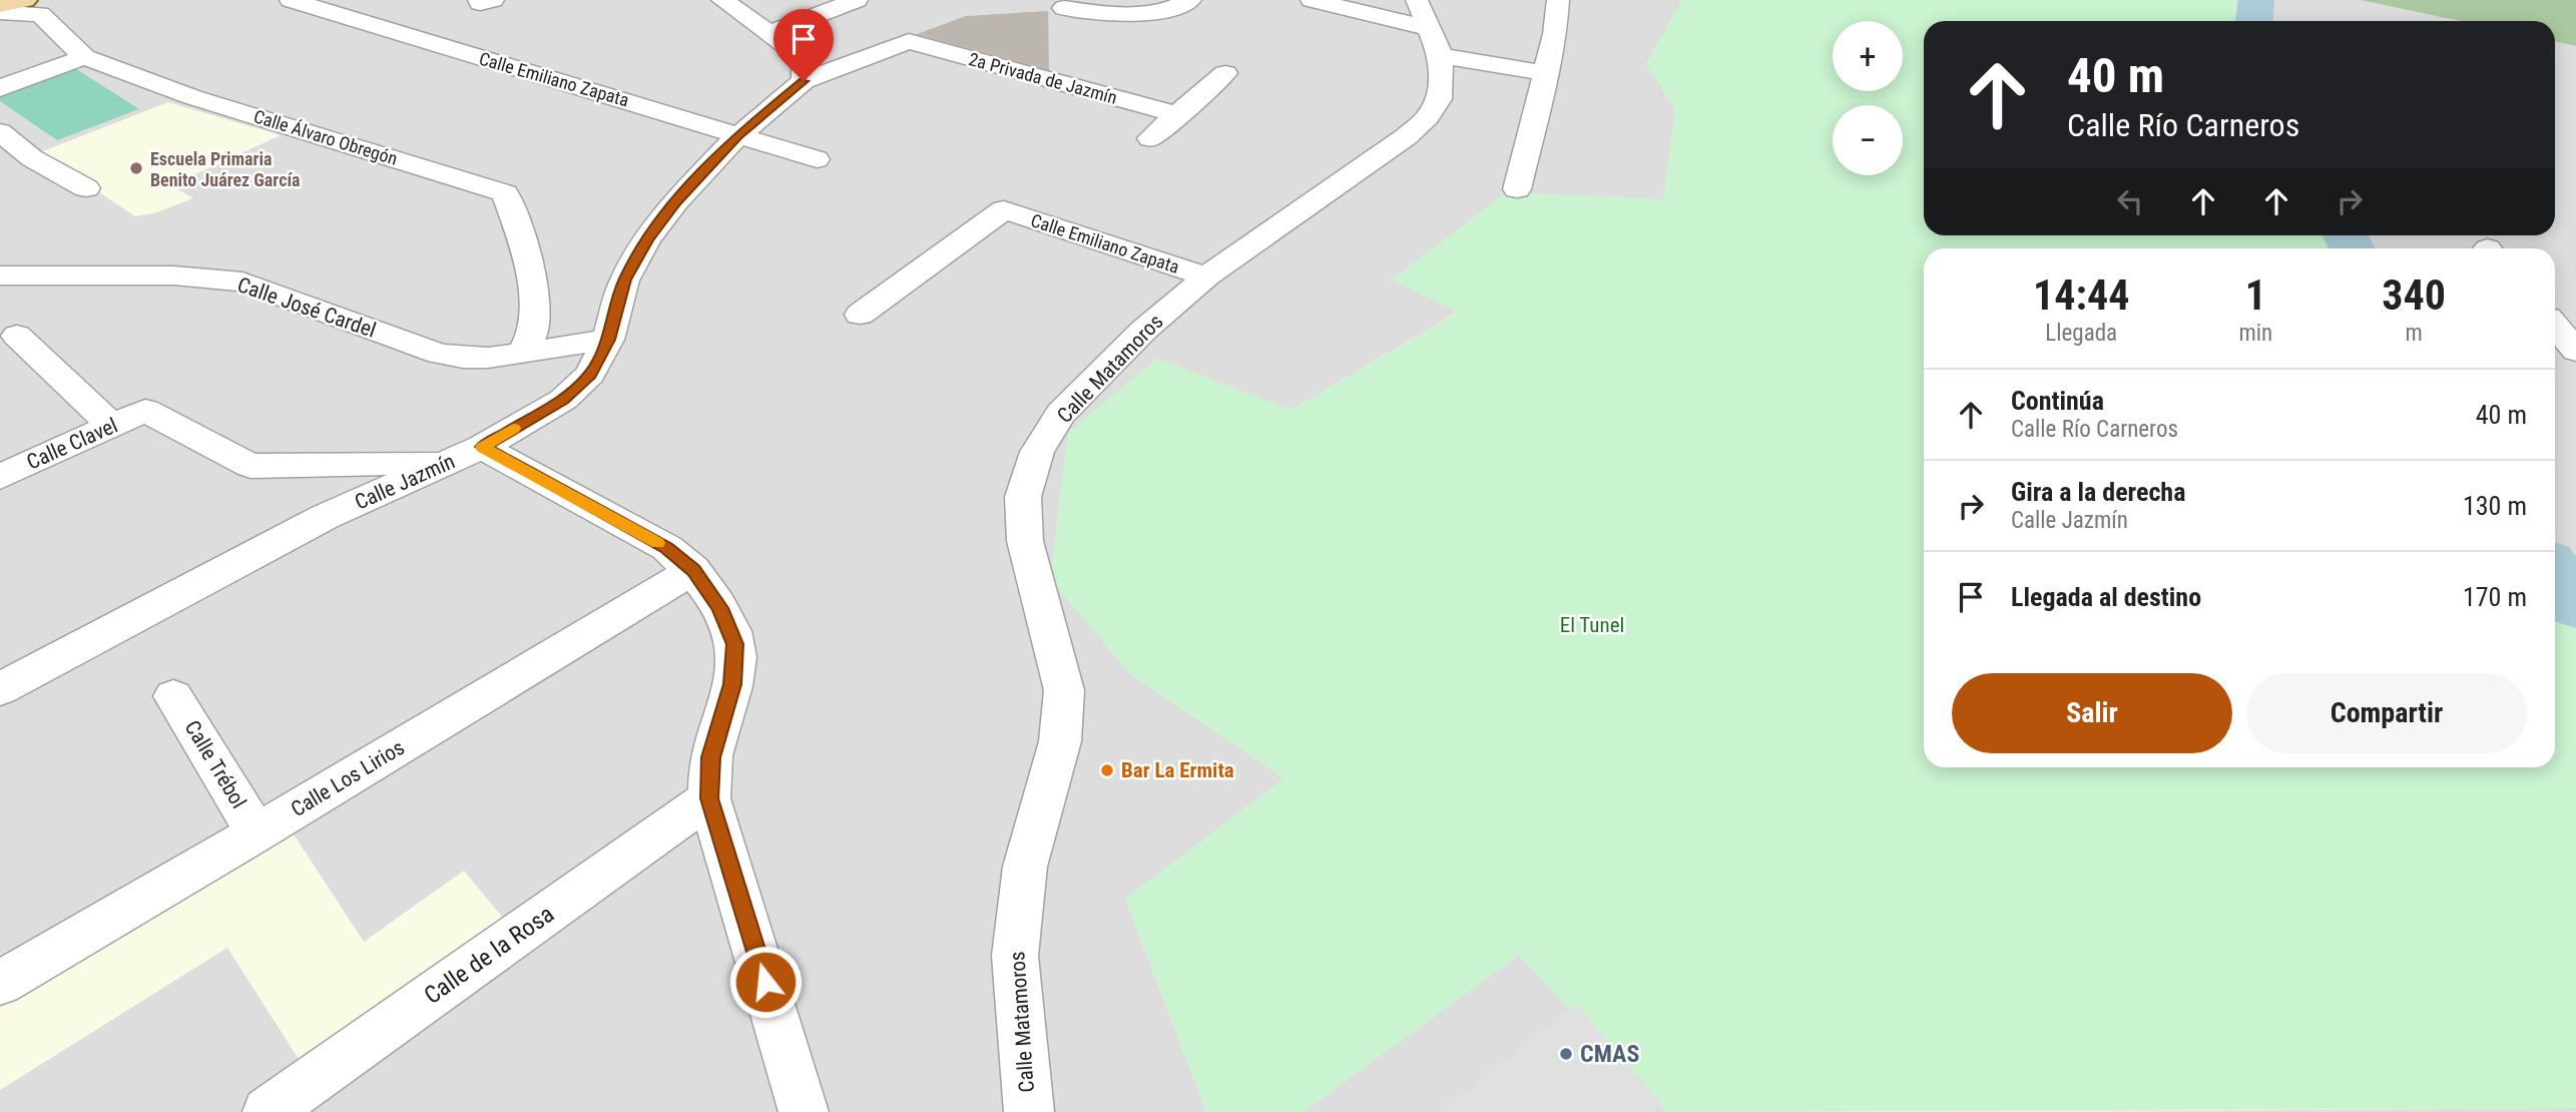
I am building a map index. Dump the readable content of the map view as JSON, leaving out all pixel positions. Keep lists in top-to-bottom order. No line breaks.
{"streets":{"street":["2a Privada de Jazmín","Calle Emiliano Zapata","Calle Álvaro Obregón","Calle José Cardel","Calle Matamoros","Calle Clavel","Calle Jazmín","Calle Trébol","Calle Los Lirios","Calle de la Rosa"]},"crossings":[["2a Privada de Jazmín","Calle Jazmín"],["Calle Emiliano Zapata","Calle Matamoros"],["Calle Emiliano Zapata","Calle Jazmín"],["Calle Álvaro Obregón","Calle José Cardel"],["Calle José Cardel","Calle Jazmín"],["Calle Clavel","Calle Jazmín"],["Calle Trébol","Calle Los Lirios"]],"parks":["El Tunel"],"places":["Escuela Primaria Benito Juárez García","Bar La Ermita","CMAS"],"page":{"map_buttons":["+","−"],"turn":["40 m","Calle Río Carneros"],"eta":["14:44","Llegada","1","min","340","m"],"list":[{"name":"Continúa","note":"Calle Río Carneros","value":"40 m"},{"name":"Gira a la derecha","note":"Calle Jazmín","value":"130 m"},{"name":"Llegada al destino","value":"170 m"}],"buttons":["Salir","Compartir"]}}
